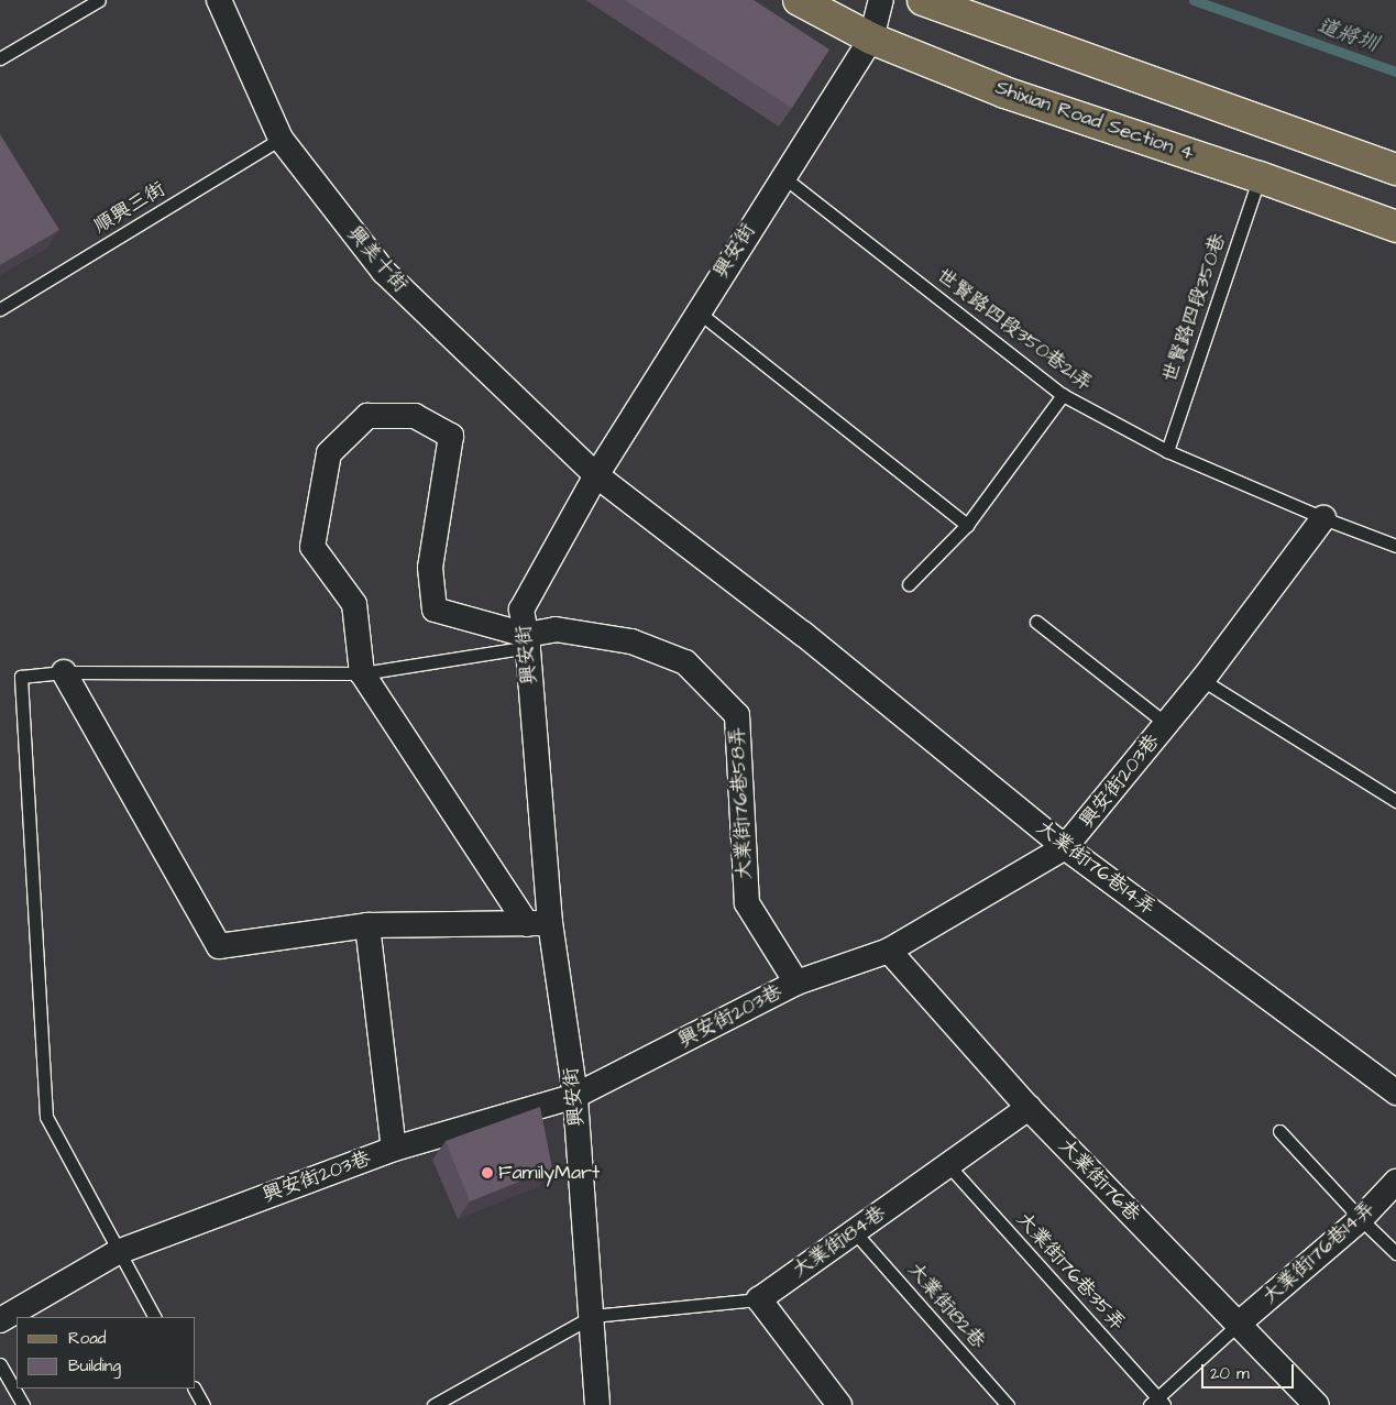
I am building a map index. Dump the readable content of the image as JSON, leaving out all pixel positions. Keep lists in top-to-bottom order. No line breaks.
{"streets":{"main road":["Shixian Road Section 4"],"street":["興安街","興美十街","興安街203巷","大業街176巷58弄","大業街176巷14弄","大業街176巷","大業街184巷"],"lane":["順興三街","世賢路四段350巷","世賢路四段350巷21弄","大業街176巷35弄","大業街182巷"]},"crossings":[["Shixian Road Section 4","興安街"],["Shixian Road Section 4","世賢路四段350巷"],["順興三街","興美十街"],["興安街","興美十街"],["興安街","世賢路四段350巷21弄"],["興安街","興安街203巷"],["興安街","大業街176巷58弄"],["興美十街","大業街176巷14弄"],["世賢路四段350巷","世賢路四段350巷21弄"],["世賢路四段350巷21弄","興安街203巷"],["興安街203巷","大業街176巷58弄"],["興安街203巷","大業街176巷14弄"],["興安街203巷","大業街176巷"],["大業街176巷14弄","大業街176巷"],["大業街176巷","大業街184巷"],["大業街184巷","大業街176巷35弄"],["大業街184巷","大業街182巷"]],"water":["道將圳"],"places":["FamilyMart"],"legend":["Road","Building"],"scale_bar":"20 m"}
